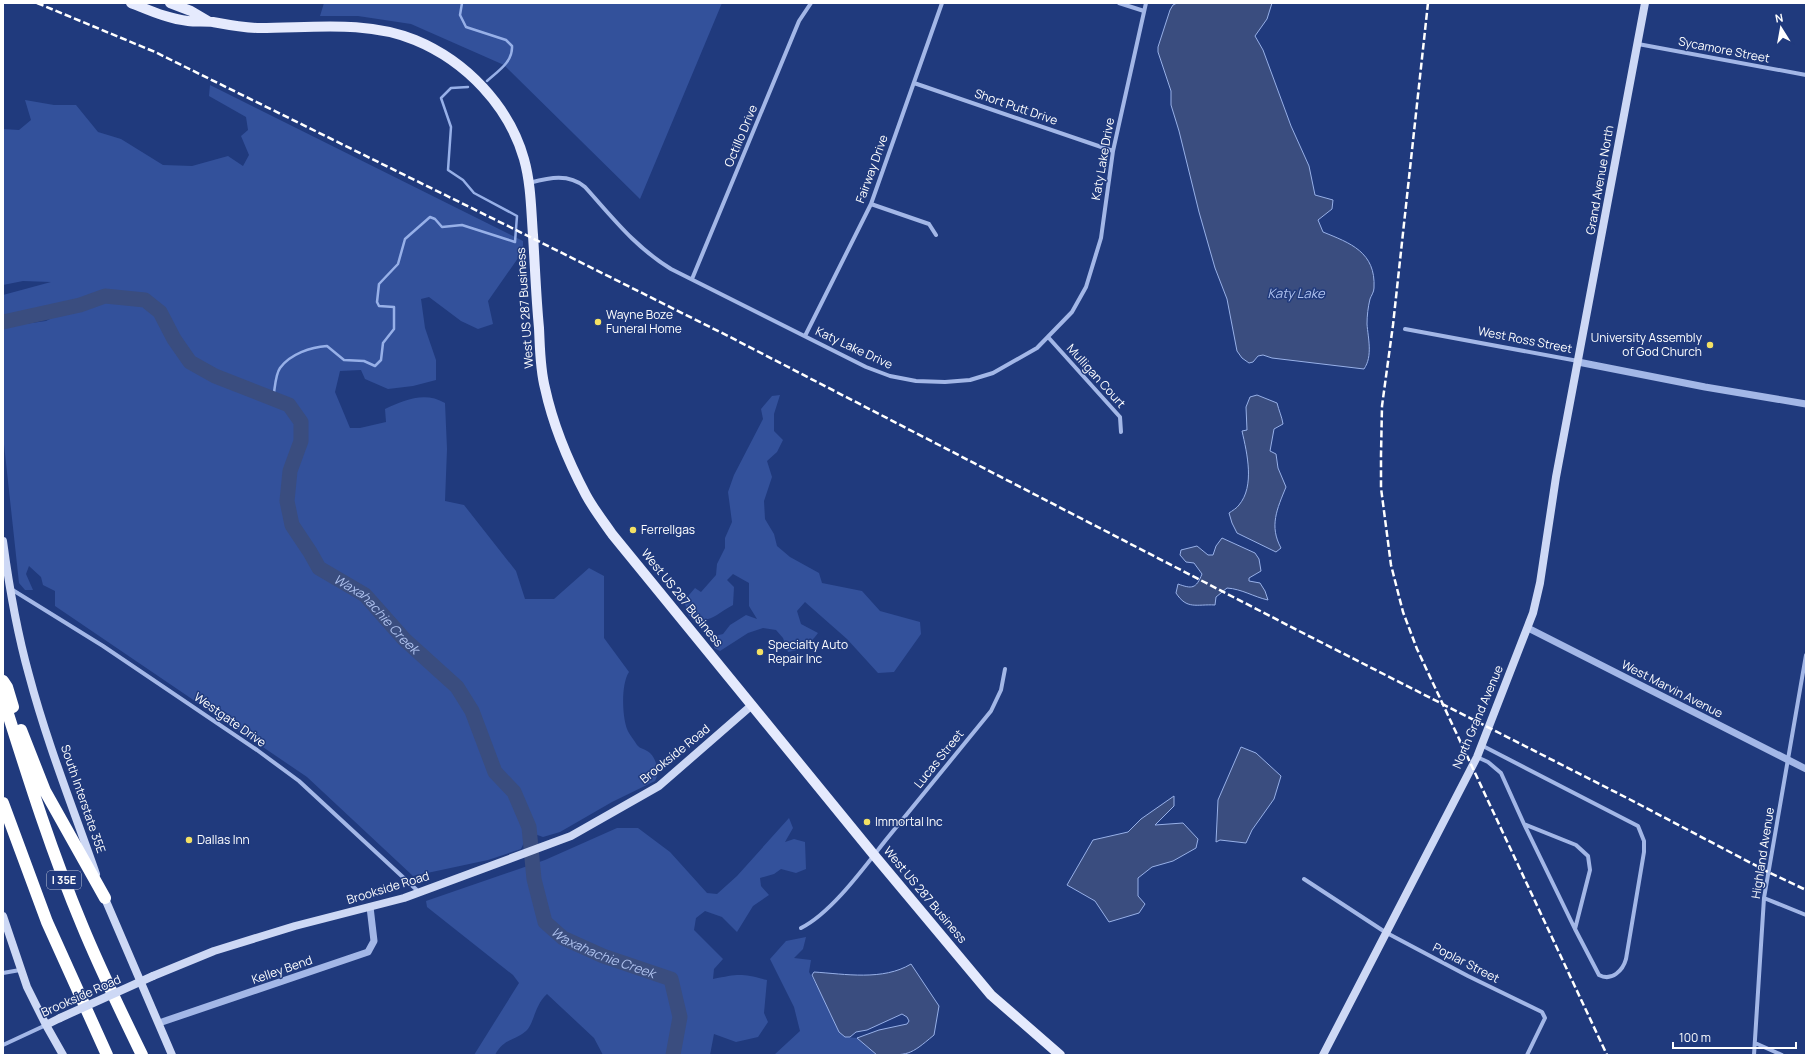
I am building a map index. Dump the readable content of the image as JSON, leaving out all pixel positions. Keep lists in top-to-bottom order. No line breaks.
{"streets":{"highway":["I 35E"],"main road":["Grand Avenue North","West US 287 Business","North Grand Avenue","Brookside Road","South Interstate 35E"],"street":["Sycamore Street","Short Putt Drive","Octillo Drive","Katy Lake Drive","Fairway Drive","West Ross Street","Mulligan Court","West Marvin Avenue","Westgate Drive","Lucas Street","Highland Avenue","Poplar Street","Kelley Bend"]},"crossings":[["Sycamore Street","Grand Avenue North"],["Short Putt Drive","Katy Lake Drive"],["Short Putt Drive","Fairway Drive"],["Octillo Drive","Katy Lake Drive"],["Katy Lake Drive","Fairway Drive"],["Katy Lake Drive","West US 287 Business"],["Katy Lake Drive","Mulligan Court"],["Grand Avenue North","West Ross Street"],["Grand Avenue North","North Grand Avenue"],["West US 287 Business","Brookside Road"],["West US 287 Business","Lucas Street"],["West Ross Street","North Grand Avenue"],["West Marvin Avenue","North Grand Avenue"],["West Marvin Avenue","Highland Avenue"],["North Grand Avenue","Poplar Street"],["Westgate Drive","Brookside Road"],["Westgate Drive","South Interstate 35E"],["Brookside Road","Kelley Bend"],["South Interstate 35E","Kelley Bend"]],"water":["Katy Lake","Waxahachie Creek"],"places":["Wayne Boze Funeral Home","University Assembly of God Church","Ferrellgas","Specialty Auto Repair Inc","Immortal Inc","Dallas Inn"],"scale_bar":"100 m","north":"top"}
